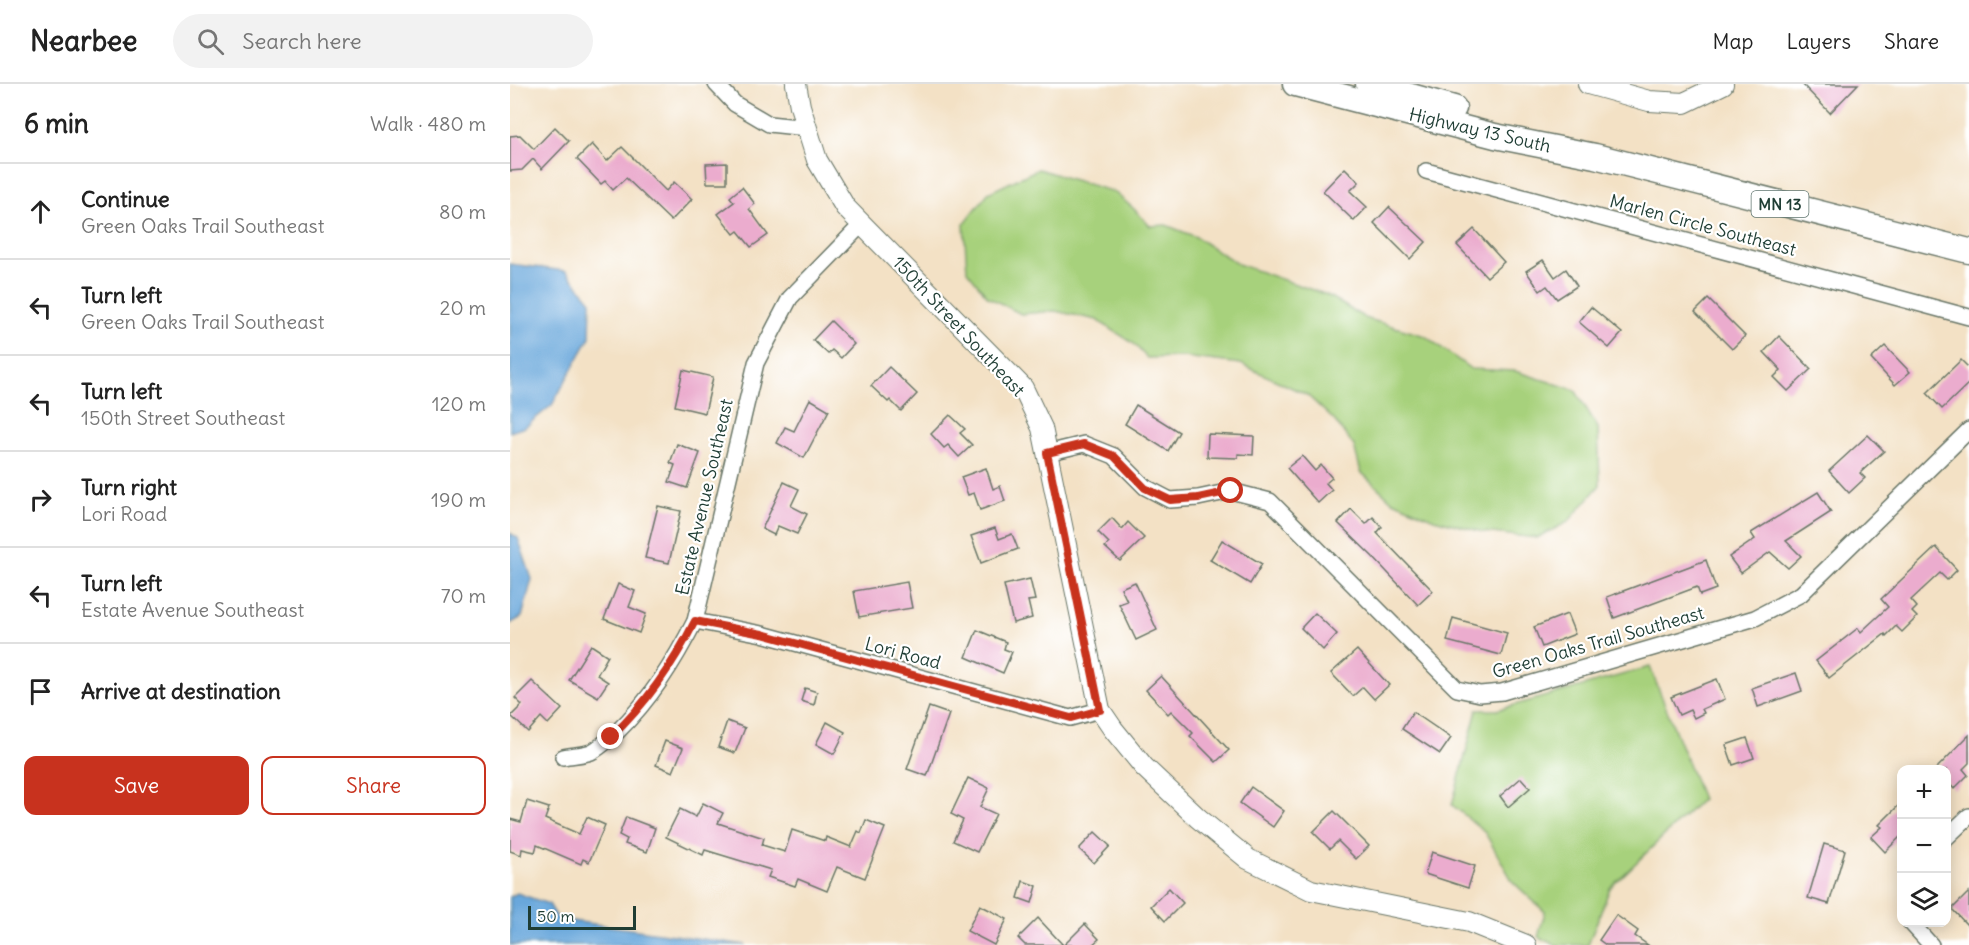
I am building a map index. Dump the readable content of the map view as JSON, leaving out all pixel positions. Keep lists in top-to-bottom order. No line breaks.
{"streets":{"main road":["Highway 13 South","MN 13"],"street":["Marlen Circle Southeast","150th Street Southeast","Estate Avenue Southeast","Green Oaks Trail Southeast","Lori Road"]},"crossings":[["150th Street Southeast","Estate Avenue Southeast"],["150th Street Southeast","Green Oaks Trail Southeast"],["150th Street Southeast","Lori Road"],["Estate Avenue Southeast","Lori Road"]],"scale_bar":"50 m","page":{"header":"Nearbee","search":"Search here","nav":["Map","Layers","Share"],"heading":["6 min","Walk · 480 m"],"list":[["Continue","Green Oaks Trail Southeast","80 m"],["Turn left","Green Oaks Trail Southeast","20 m"],["Turn left","150th Street Southeast","120 m"],["Turn right","Lori Road","190 m"],["Turn left","Estate Avenue Southeast","70 m"],"Arrive at destination"],"buttons":["Save","Share"],"map_buttons":["+","−"],"scale":"50 m"}}
